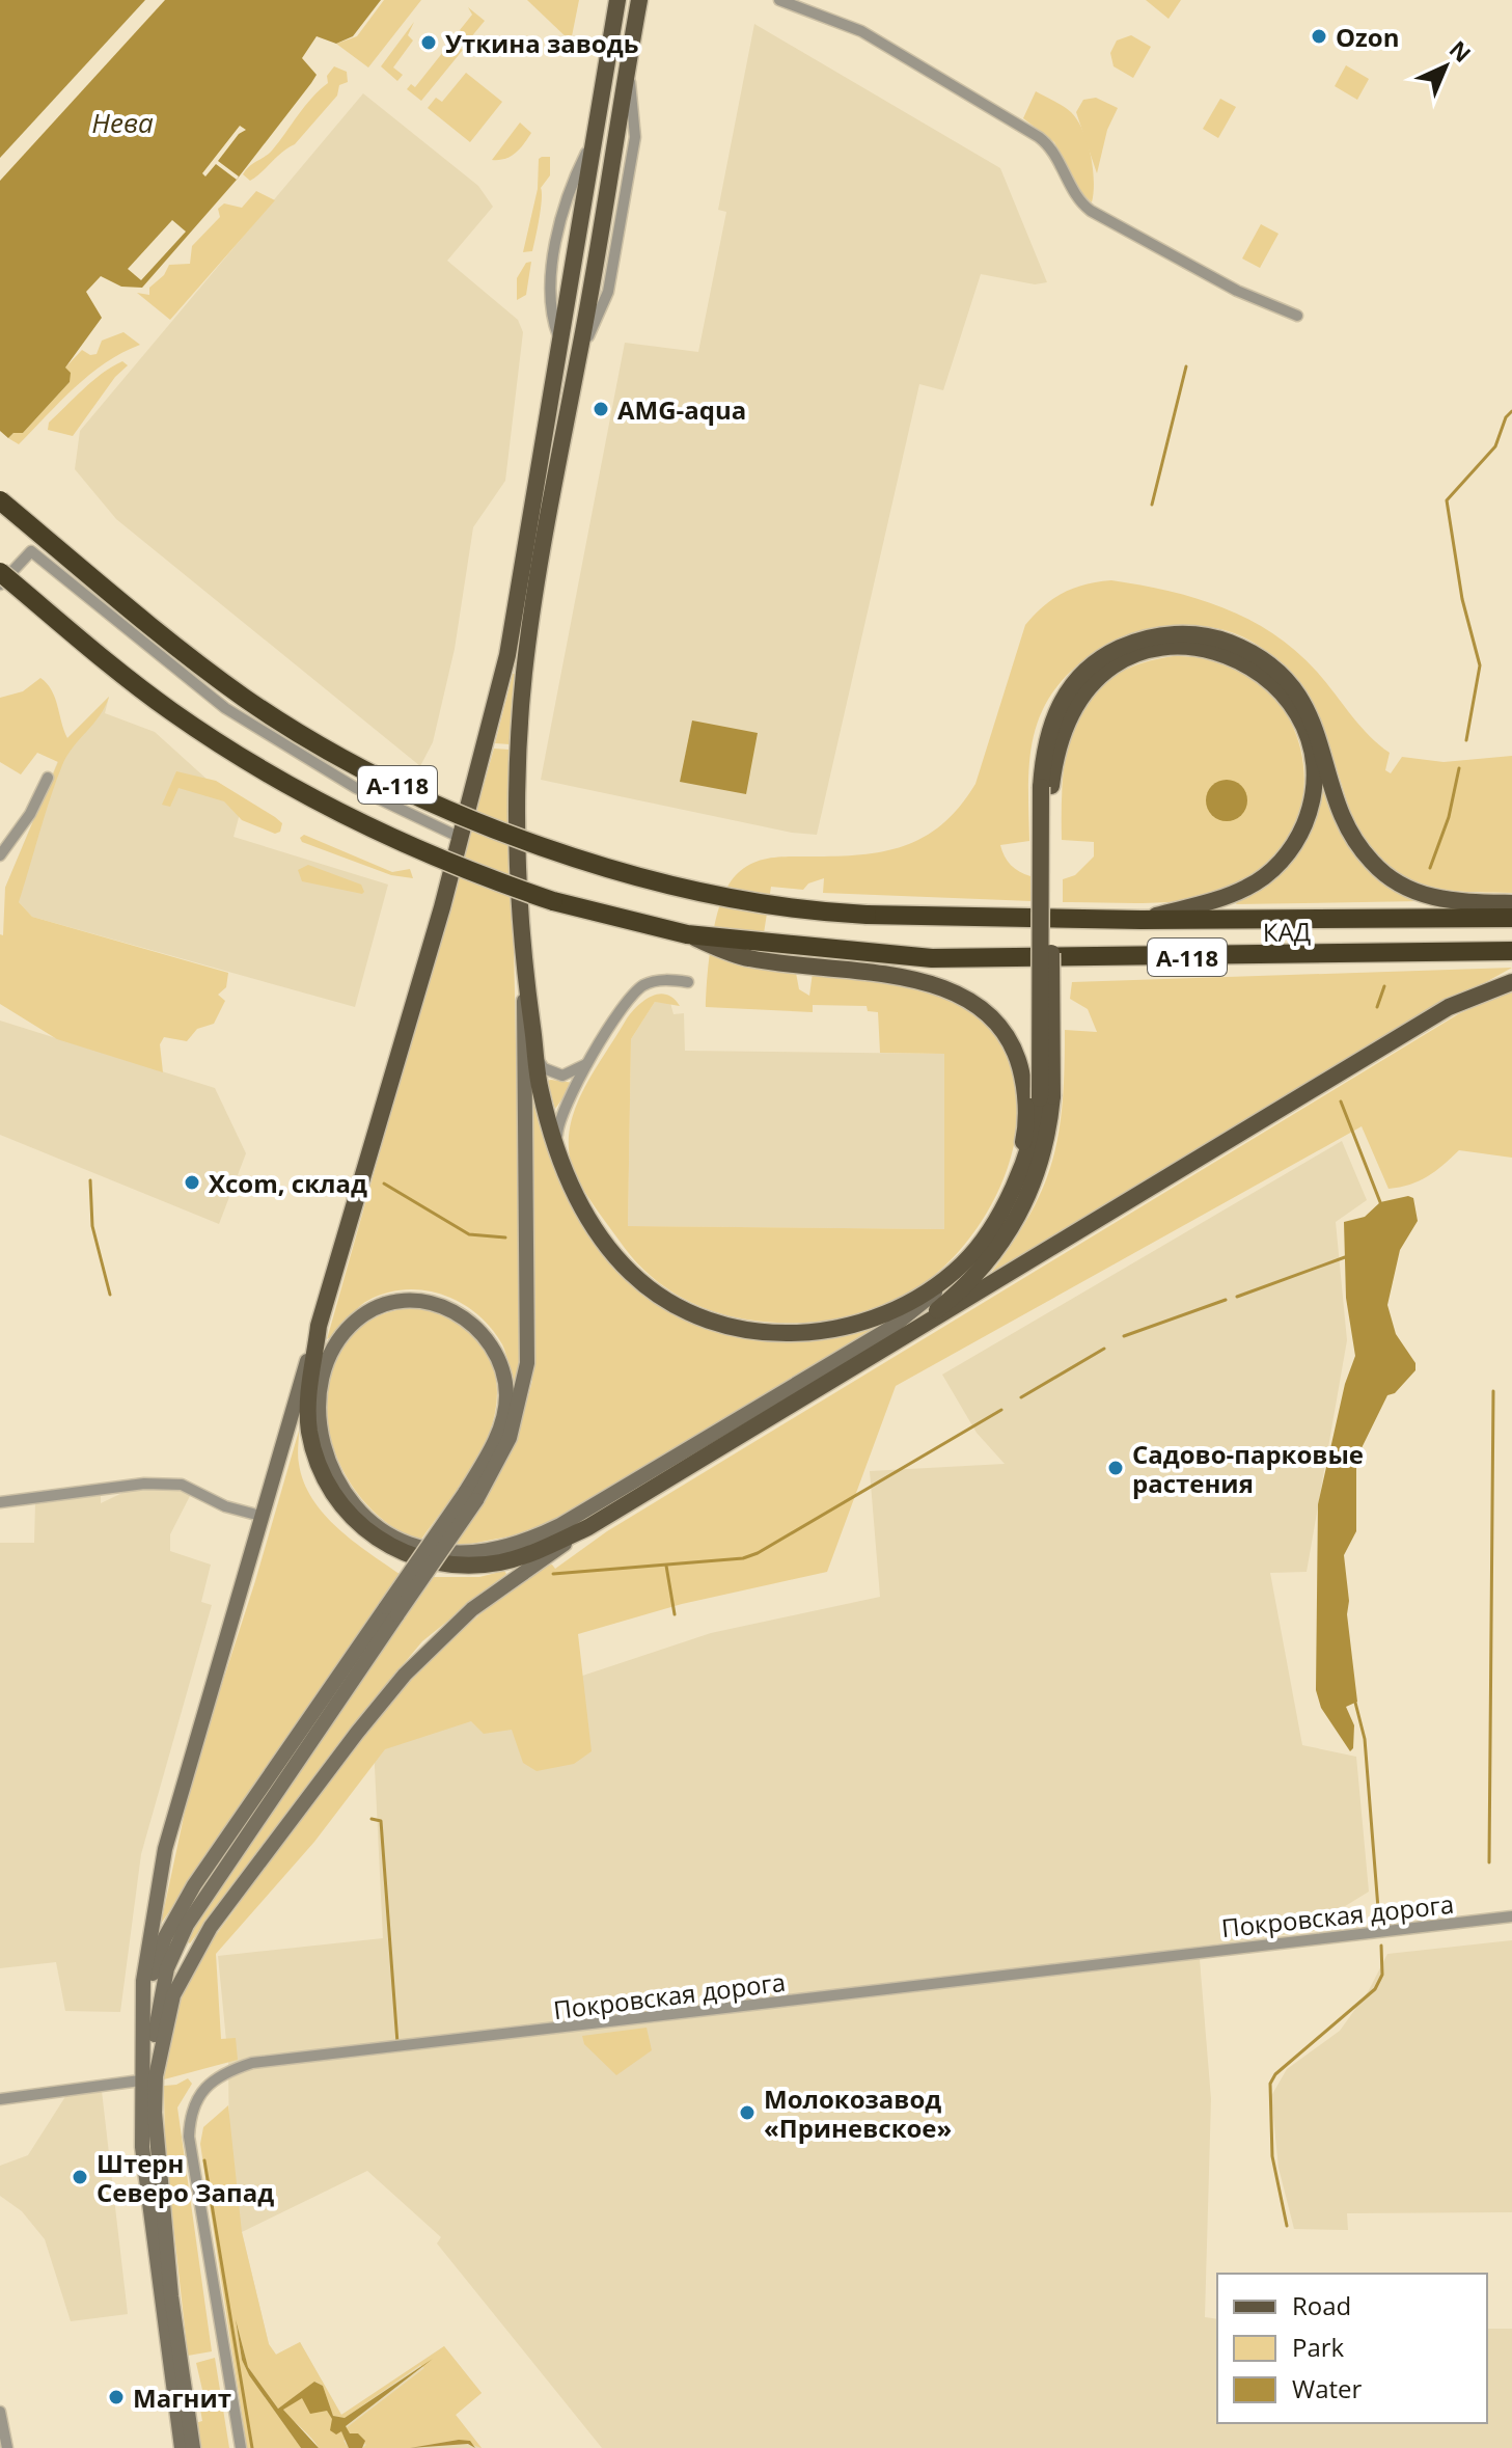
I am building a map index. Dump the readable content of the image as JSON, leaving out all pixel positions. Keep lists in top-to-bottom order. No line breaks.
{"streets":{"highway":["А-118","КАД"],"street":["Покровская дорога"]},"crossings":[["А-118","КАД"]],"water":["Нева"],"places":["Ozon","Уткина заводь","AMG-aqua","Xсom, склад","Садово-парковые растения","Молокозавод «Приневское»","Штерн Северо Запад","Магнит"],"legend":["Road","Park","Water"],"north":"top right"}
